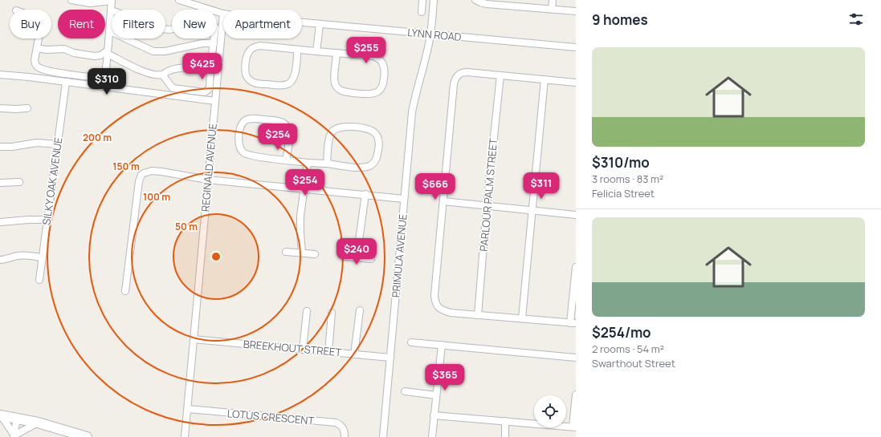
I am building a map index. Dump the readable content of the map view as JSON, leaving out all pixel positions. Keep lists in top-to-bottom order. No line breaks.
{"streets":{"street":["LYNN ROAD","REGINALD AVENUE","SILKY OAK AVENUE","PARLOUR PALM STREET","PRIMULA AVENUE","BREEKHOUT STREET","LOTUS CRESCENT"]},"crossings":[["LYNN ROAD","REGINALD AVENUE"],["LYNN ROAD","PRIMULA AVENUE"],["REGINALD AVENUE","BREEKHOUT STREET"],["REGINALD AVENUE","LOTUS CRESCENT"],["PRIMULA AVENUE","BREEKHOUT STREET"]],"page":{"heading":"9 homes","chip":["Buy","Rent","Filters","New","Apartment"],"price":["$255","$425","$310","$254","$254","$311","$666","$240","$365"],"list":[{"name":"$310/mo","note":"3 rooms · 83 m² · Felicia Street"},{"name":"$254/mo","note":"2 rooms · 54 m² · Swarthout Street"}]},"rings":["200 m","150 m","100 m","50 m"]}
